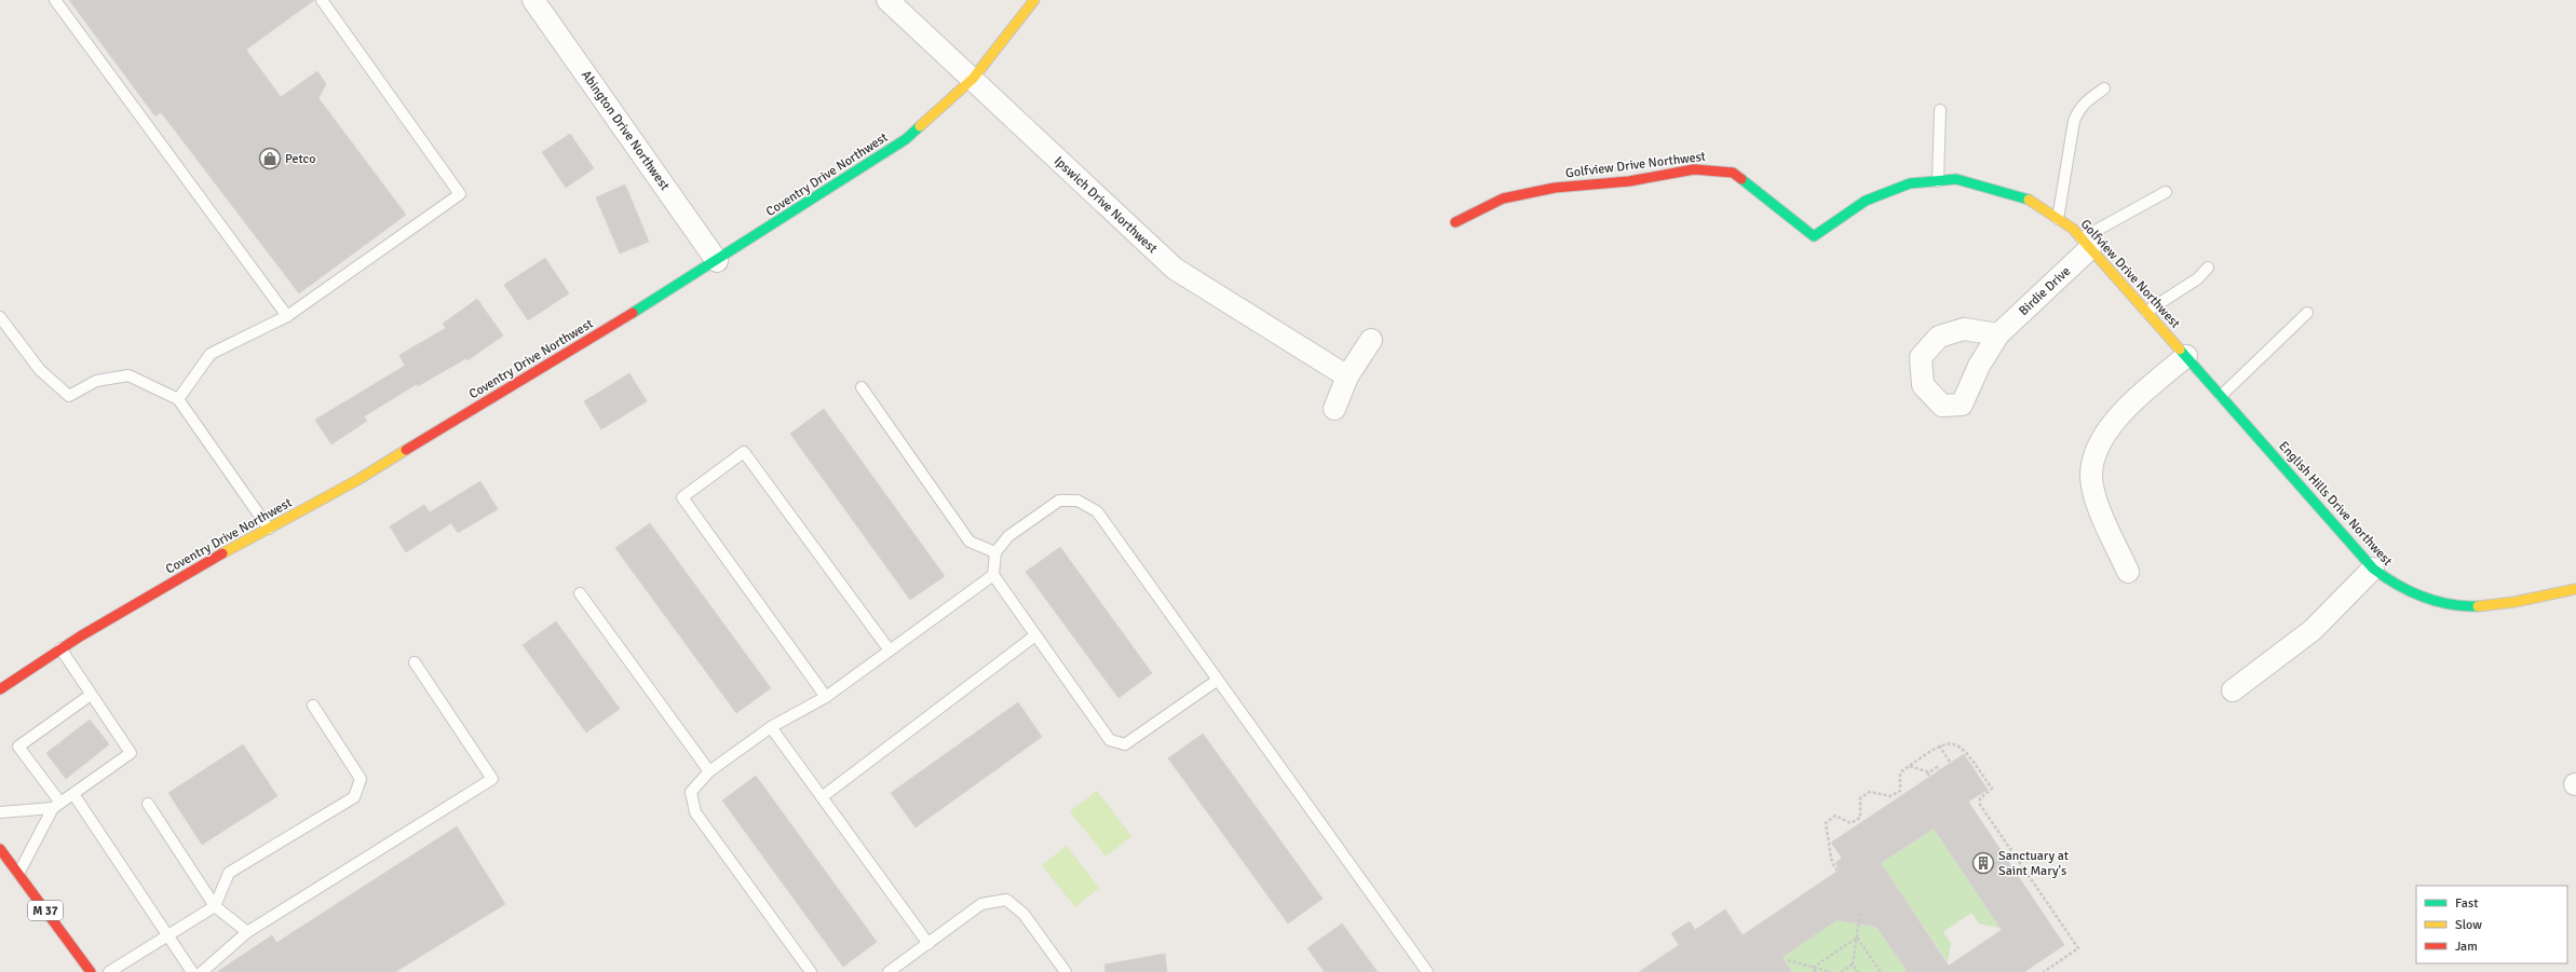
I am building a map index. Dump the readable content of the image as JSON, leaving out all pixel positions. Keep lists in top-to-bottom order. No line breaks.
{"streets":{"main road":["Golfview Drive Northwest","Coventry Drive Northwest","English Hills Drive Northwest","M 37"],"street":["Abington Drive Northwest","Ipswich Drive Northwest","Birdie Drive"]},"crossings":[["Abington Drive Northwest","Coventry Drive Northwest"],["Golfview Drive Northwest","Birdie Drive"],["Golfview Drive Northwest","English Hills Drive Northwest"],["Coventry Drive Northwest","Ipswich Drive Northwest"]],"places":{"shop":["Petco"],"building":["Sanctuary at Saint Mary's"]},"legend":["Fast","Slow","Jam"]}
